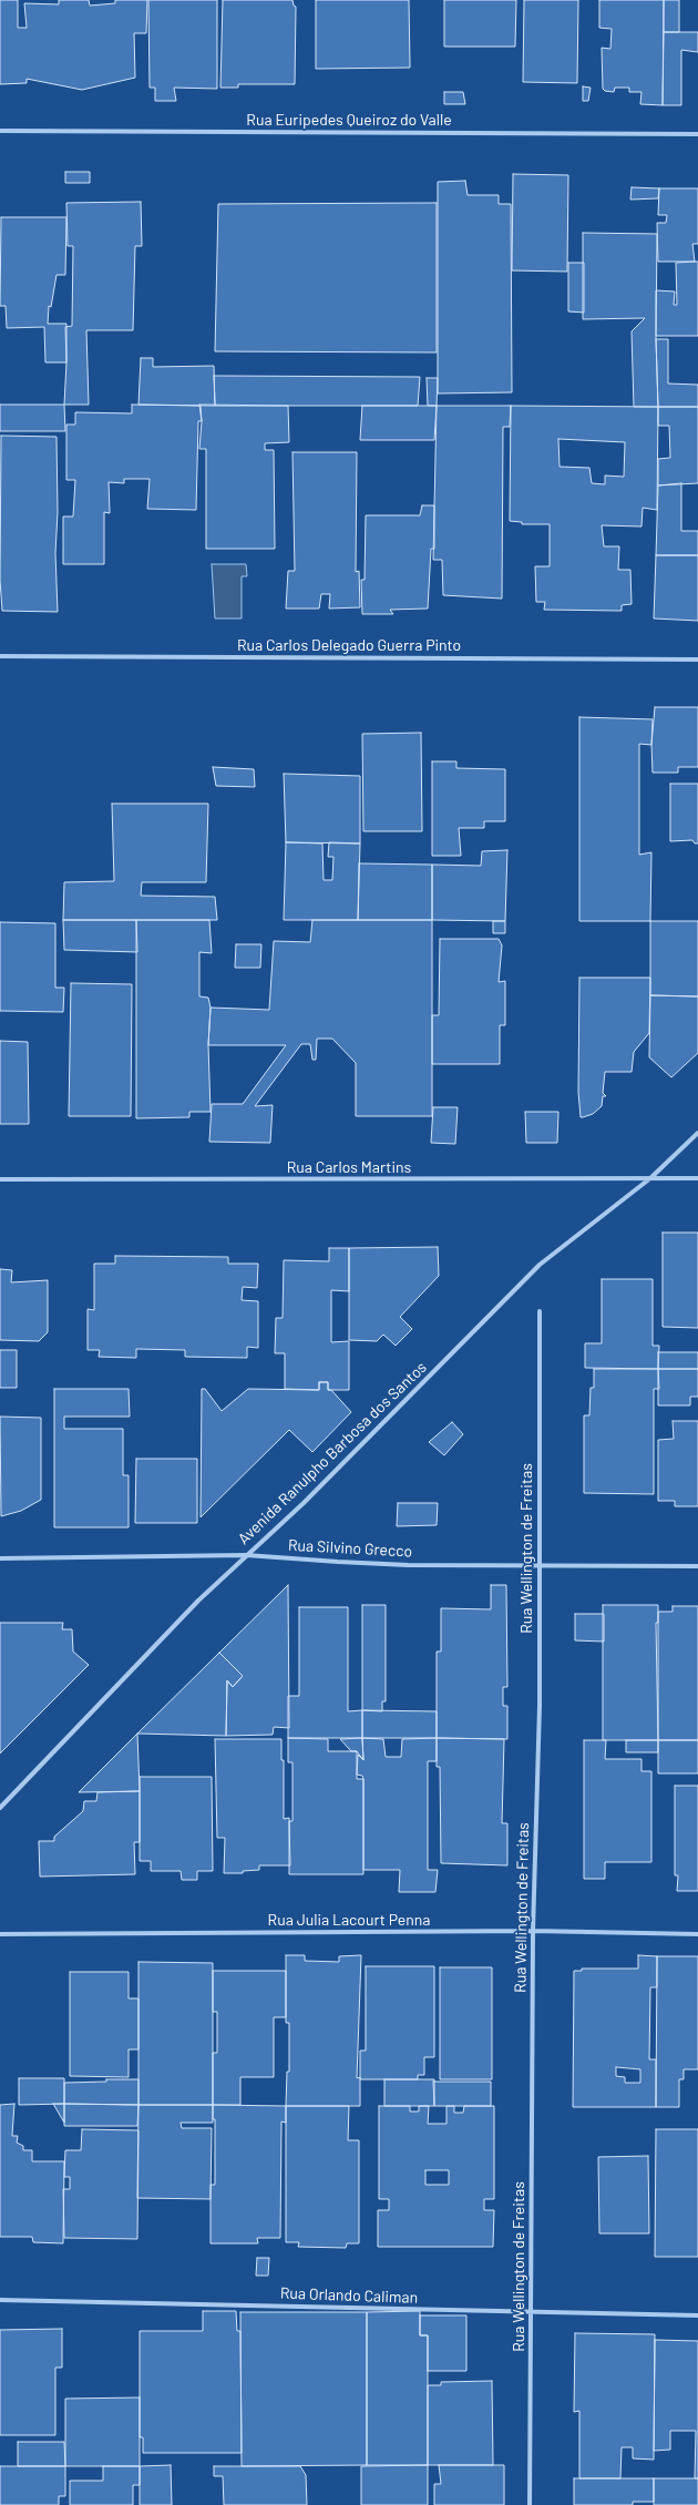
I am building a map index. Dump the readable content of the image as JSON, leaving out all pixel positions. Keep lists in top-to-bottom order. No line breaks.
{"streets":{"street":["Rua Euripedes Queiroz do Valle","Rua Carlos Delegado Guerra Pinto","Rua Carlos Martins","Avenida Ranulpho Barbosa dos Santos","Rua Silvino Grecco","Rua Wellington de Freitas","Rua Julia Lacourt Penna","Rua Orlando Caliman"]},"crossings":[["Rua Carlos Martins","Avenida Ranulpho Barbosa dos Santos"],["Avenida Ranulpho Barbosa dos Santos","Rua Silvino Grecco"],["Rua Silvino Grecco","Rua Wellington de Freitas"],["Rua Wellington de Freitas","Rua Julia Lacourt Penna"],["Rua Wellington de Freitas","Rua Orlando Caliman"]]}
